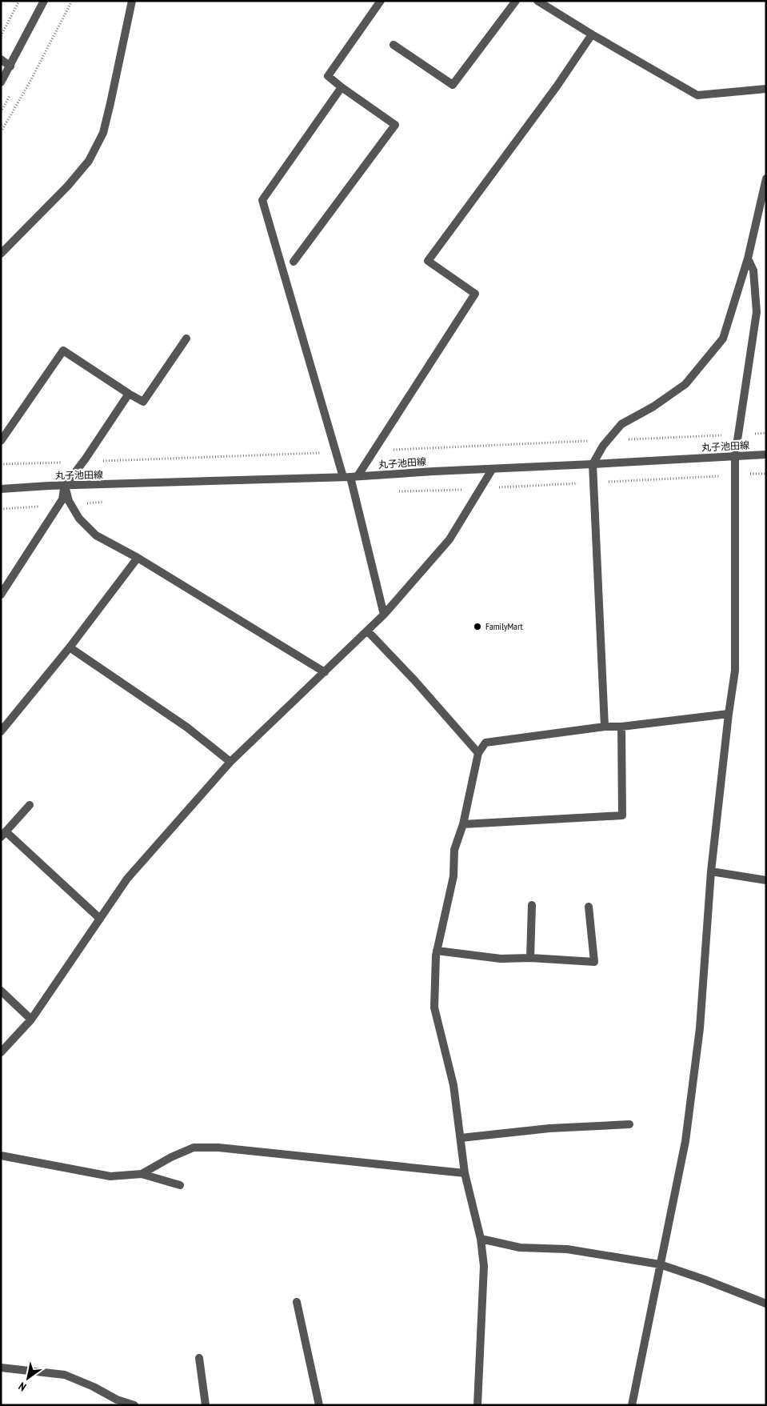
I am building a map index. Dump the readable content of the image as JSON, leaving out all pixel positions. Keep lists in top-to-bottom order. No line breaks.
{"streets":{"street":["丸子池田線"]},"places":["FamilyMart"],"north":"bottom left"}
